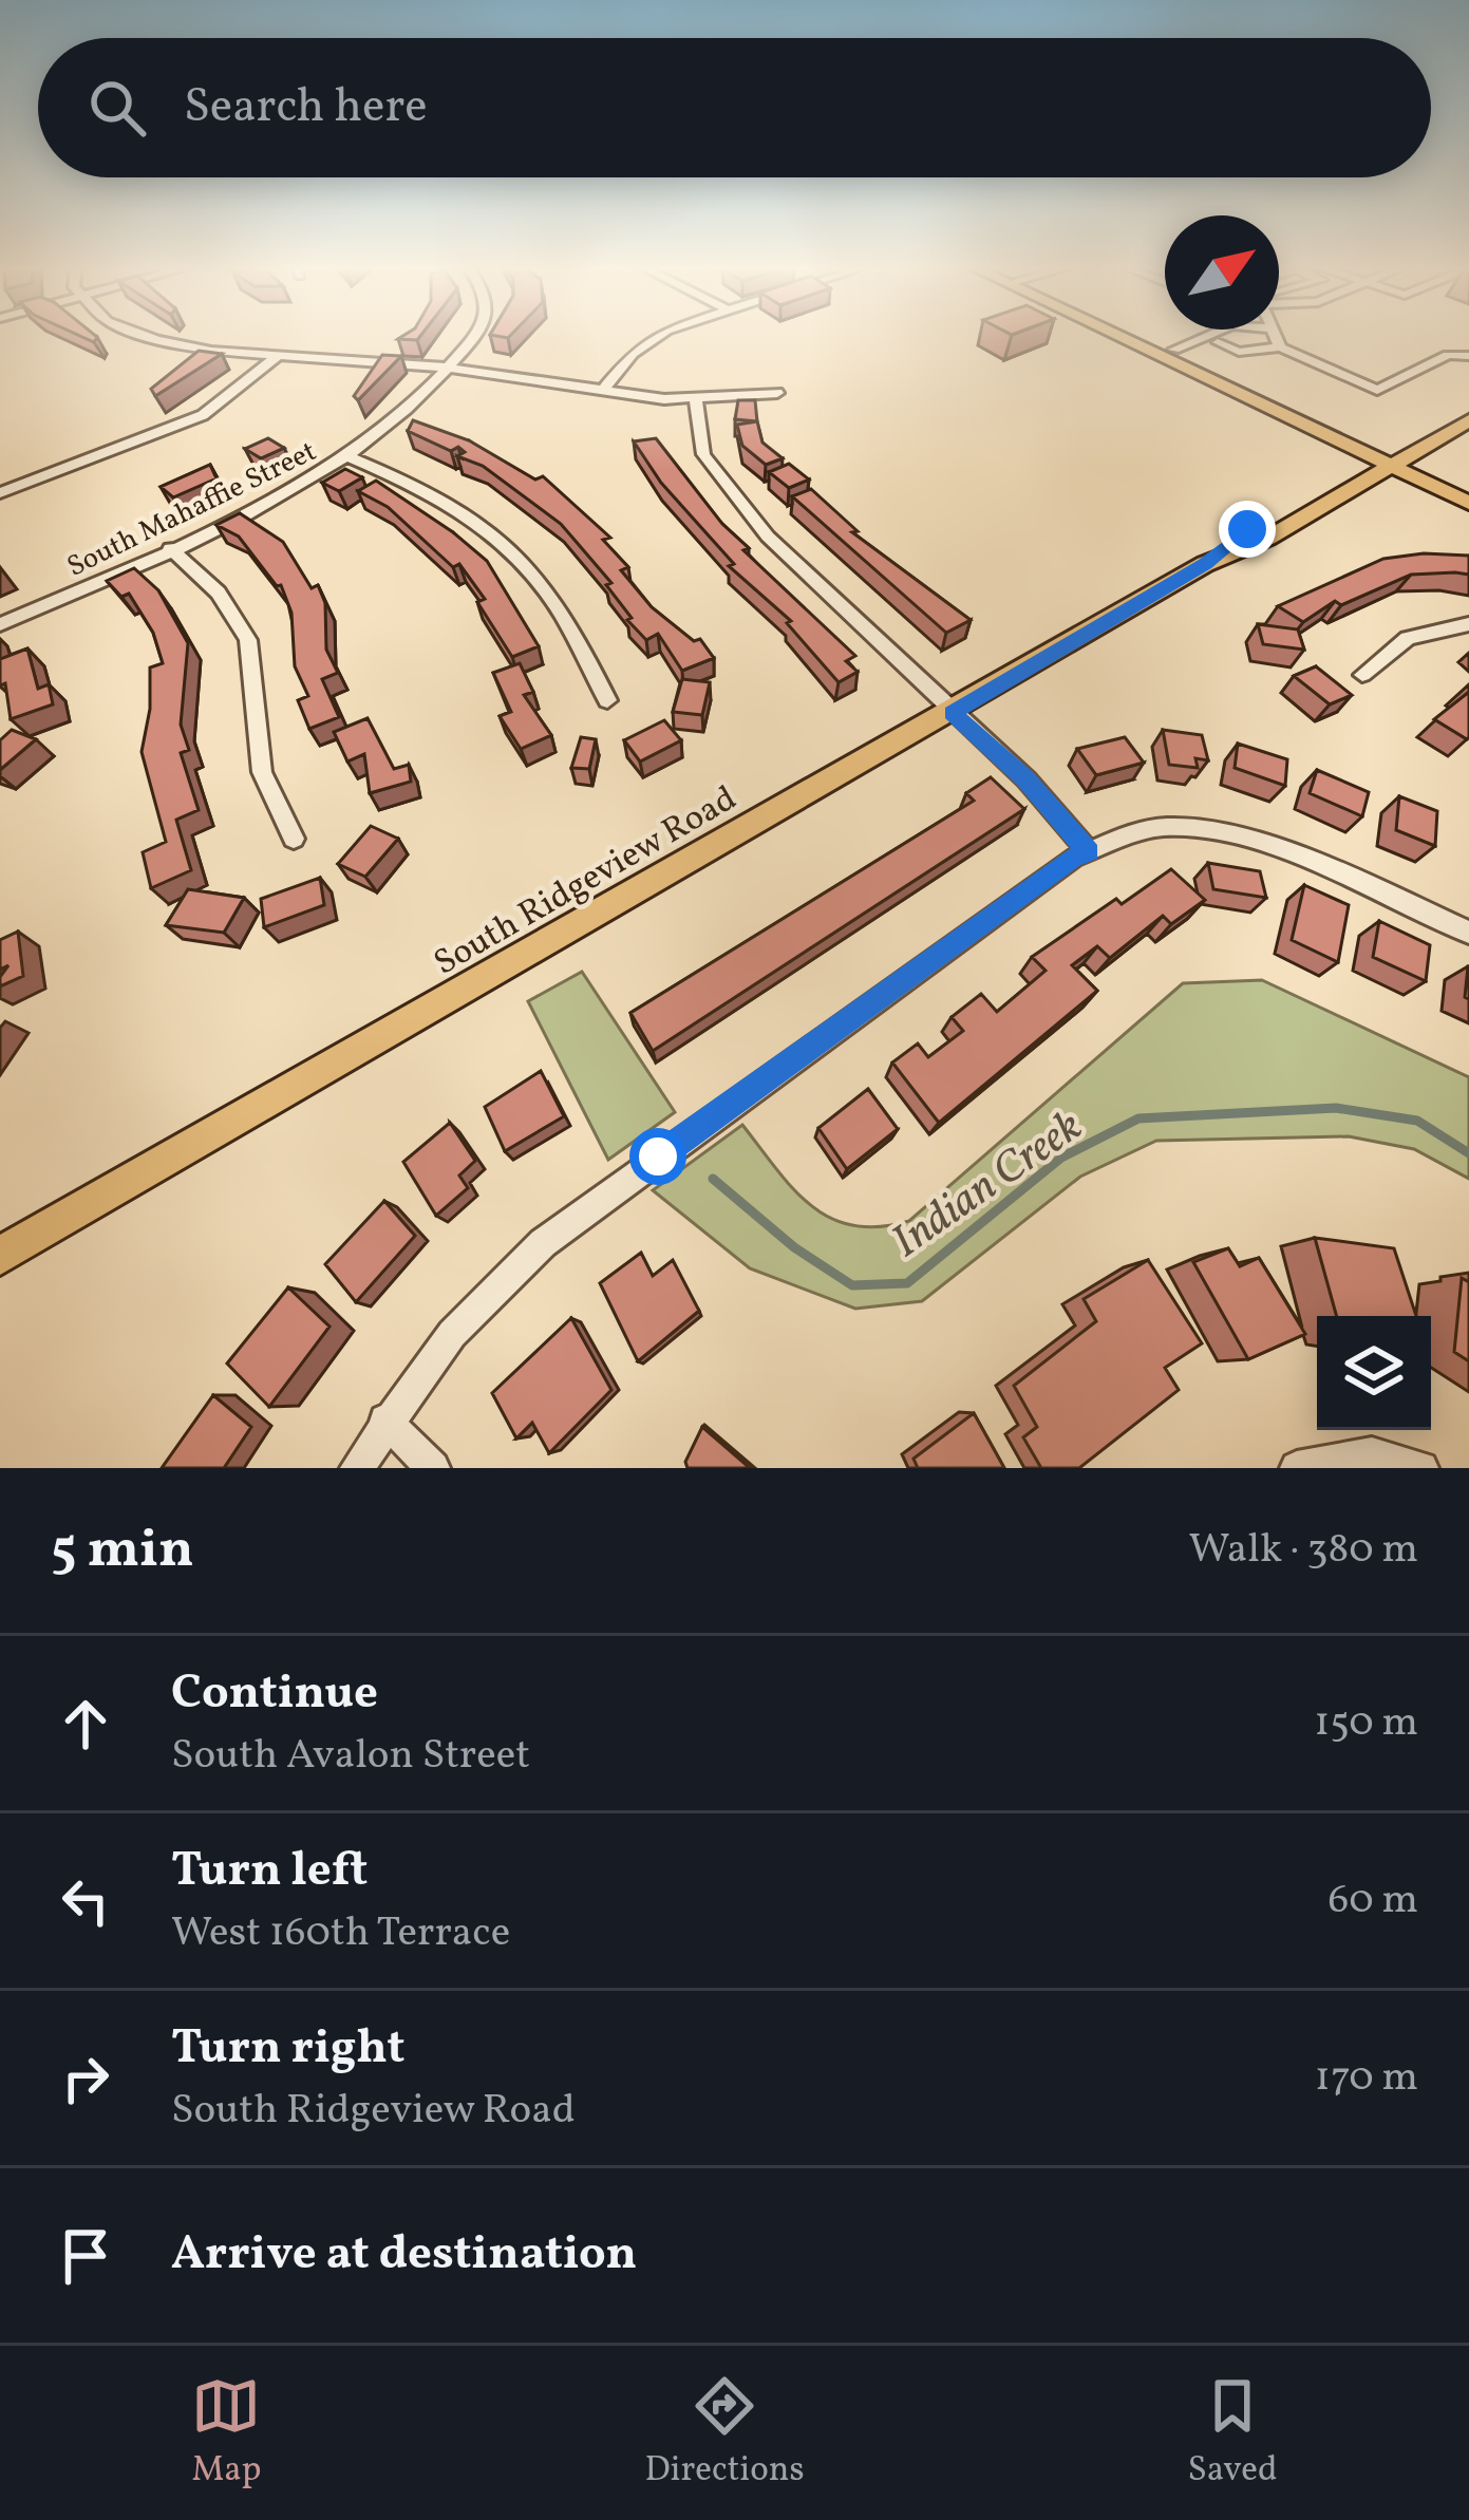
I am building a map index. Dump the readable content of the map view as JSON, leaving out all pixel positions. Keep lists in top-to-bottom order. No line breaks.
{"streets":{"main road":["South Ridgeview Road"],"street":["South Mahaffie Street"]},"water":["Indian Creek"],"north":"top right","page":{"search":"Search here","heading":["5 min","Walk · 380 m"],"list":[["Continue","South Avalon Street","150 m"],["Turn left","West 160th Terrace","60 m"],["Turn right","South Ridgeview Road","170 m"],"Arrive at destination"],"nav":["Map","Directions","Saved"]}}
